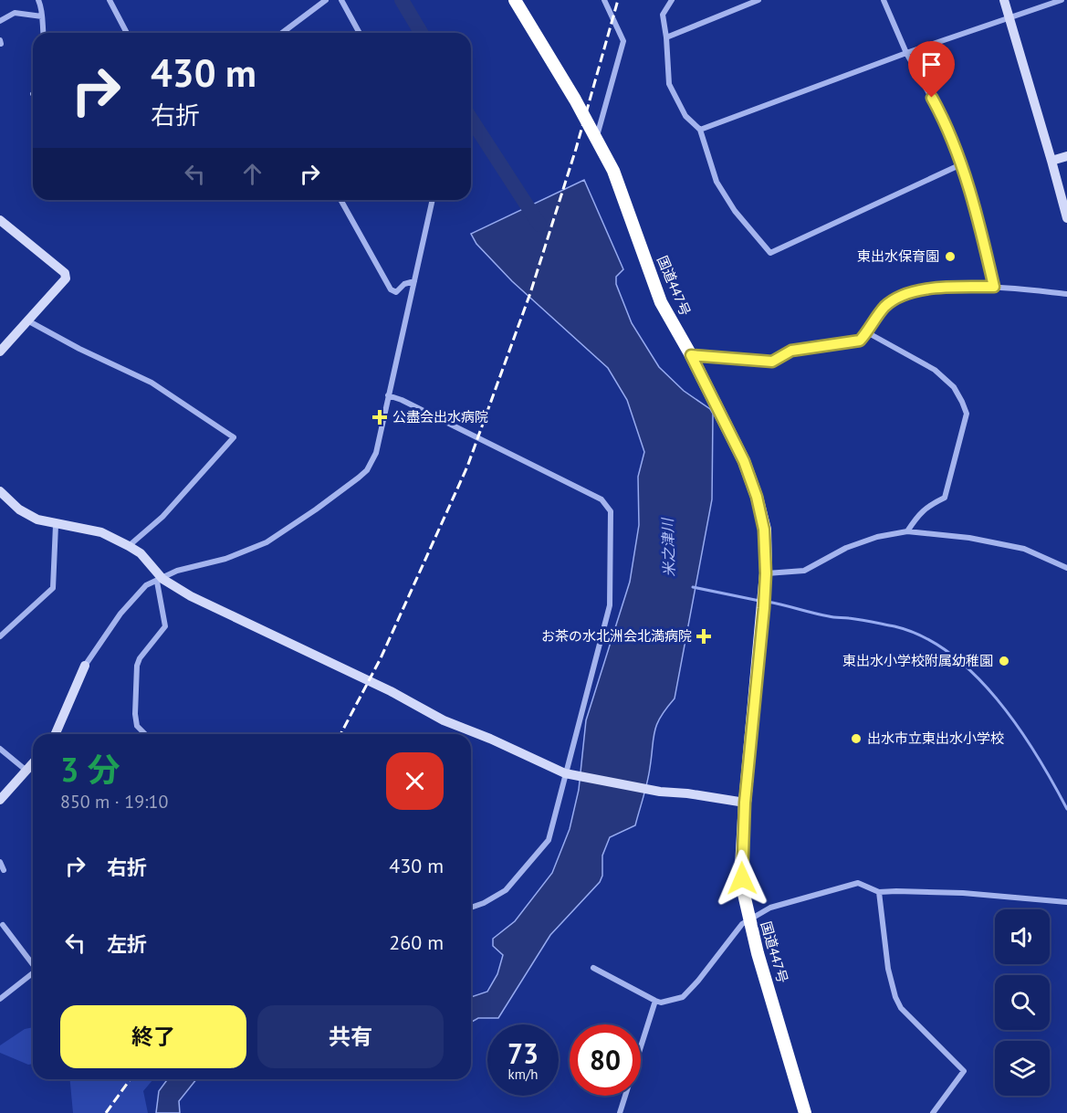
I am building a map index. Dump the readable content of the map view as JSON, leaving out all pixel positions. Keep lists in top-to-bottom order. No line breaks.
{"streets":{"highway":["国道447号"]},"water":["米之津川"],"places":{"other":["東出水保育園","東出水小学校附属幼稚園","出水市立東出水小学校"],"health":["公盡会出水病院","お茶の水北洲会北満病院"]},"page":{"turn":["430 m","右折"],"heading":["3 分","850 m · 19:10"],"list":[{"name":"右折","value":"430 m"},{"name":"左折","value":"260 m"}],"buttons":["終了","共有"],"speed":"73 km/h","limit":"80"}}
